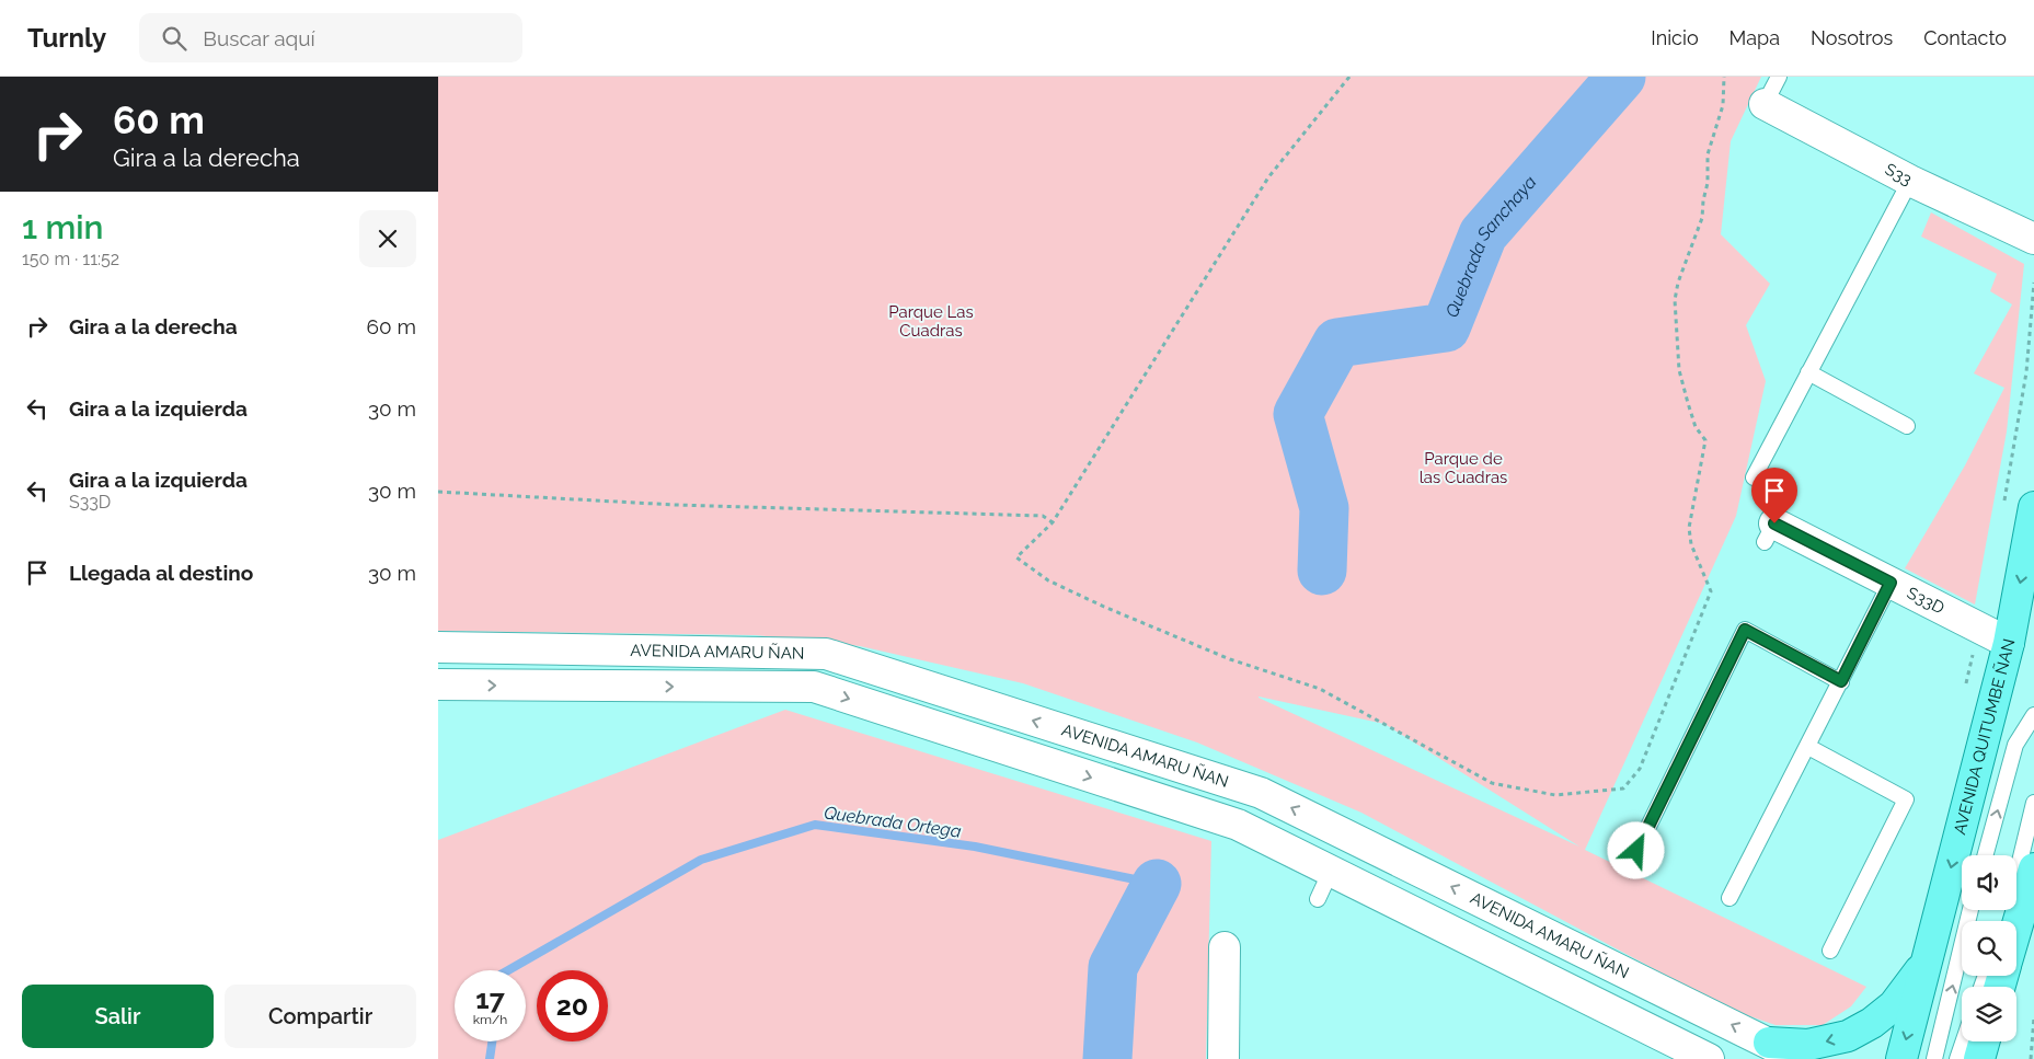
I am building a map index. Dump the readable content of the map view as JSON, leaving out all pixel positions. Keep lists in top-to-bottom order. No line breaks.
{"streets":{"main road":["S33","S33D","AVENIDA AMARU ÑAN","AVENIDA QUITUMBE ÑAN"]},"crossings":[["S33D","AVENIDA QUITUMBE ÑAN"]],"one_way":["AVENIDA QUITUMBE ÑAN"],"water":["Quebrada Sanchaya","Quebrada Ortega"],"parks":["Parque Las Cuadras","Parque de las Cuadras"],"page":{"header":"Turnly","search":"Buscar aquí","nav":["Inicio","Mapa","Nosotros","Contacto"],"turn":["60 m","Gira a la derecha"],"heading":["1 min","150 m · 11:52"],"list":[{"name":"Gira a la derecha","value":"60 m"},{"name":"Gira a la izquierda","value":"30 m"},{"name":"Gira a la izquierda","note":"S33D","value":"30 m"},{"name":"Llegada al destino","value":"30 m"}],"speed":"17 km/h","limit":"20","buttons":["Salir","Compartir"]}}
